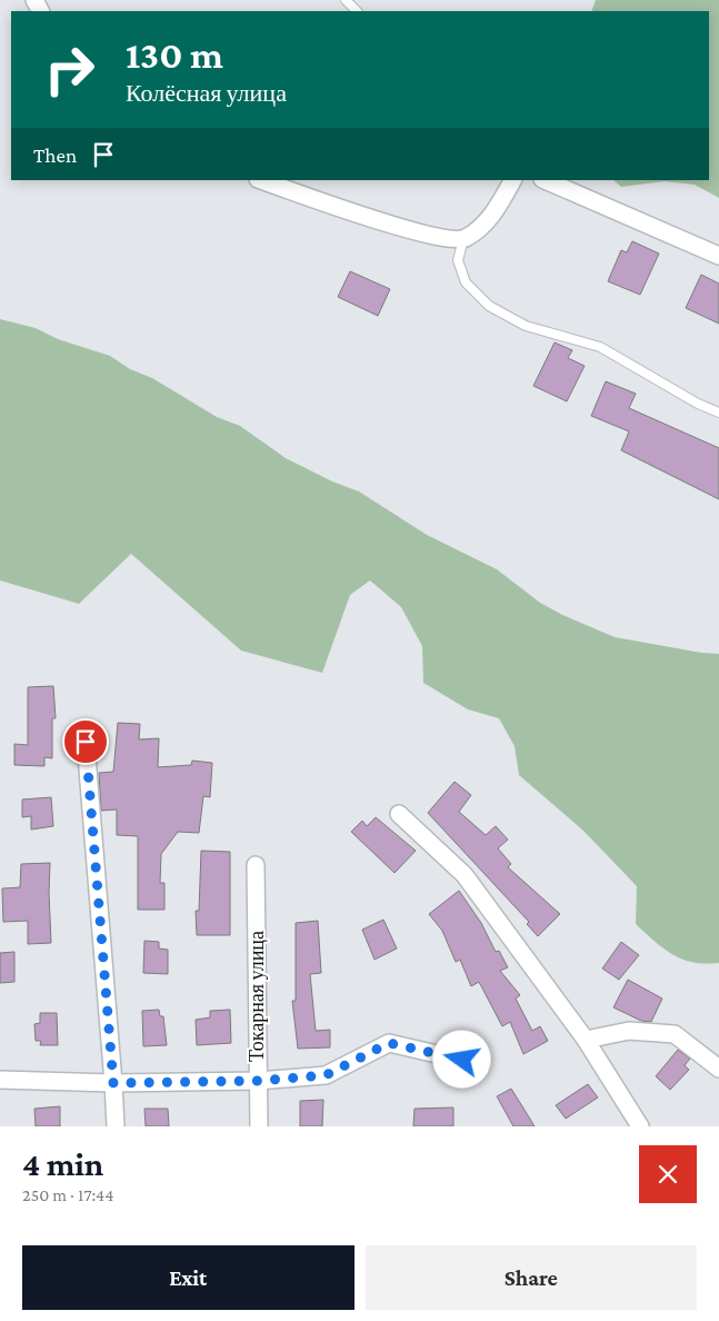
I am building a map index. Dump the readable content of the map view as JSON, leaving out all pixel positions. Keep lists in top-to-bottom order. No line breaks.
{"streets":{"street":["Токарная улица"]},"page":{"turn":["130 m","Колёсная улица"],"then":"Then","heading":["4 min","250 m · 17:44"],"buttons":["Exit","Share"]}}
